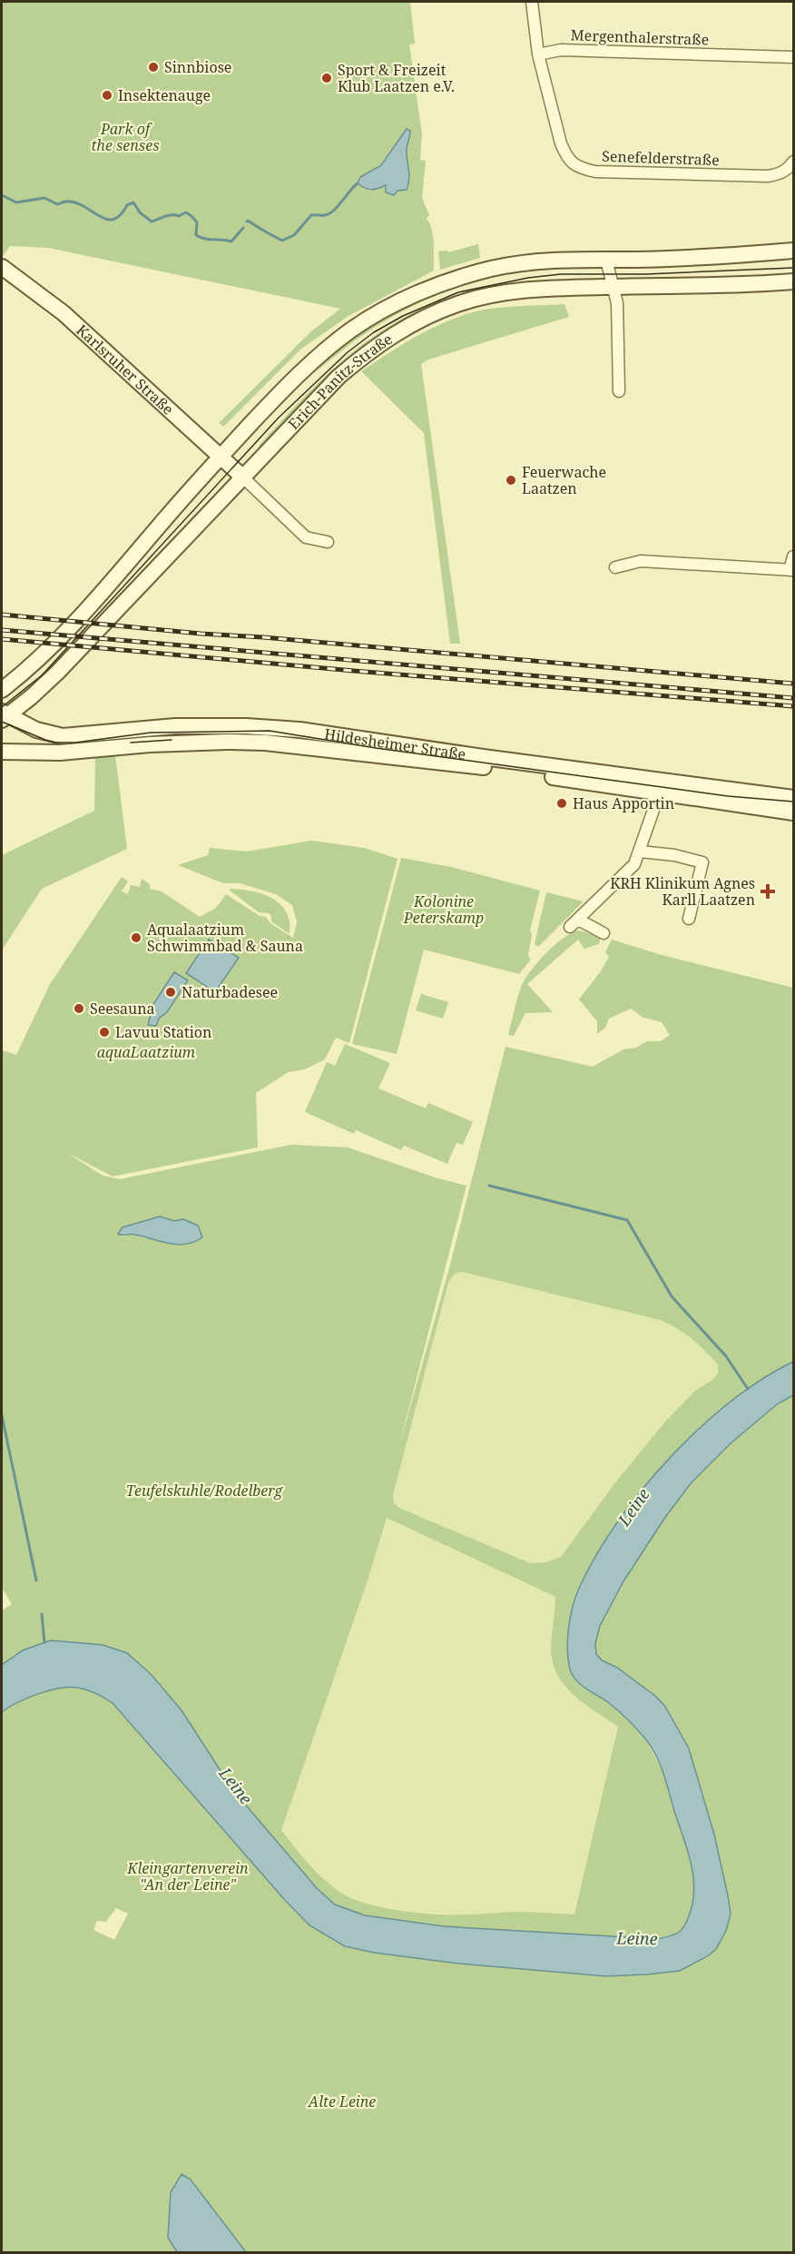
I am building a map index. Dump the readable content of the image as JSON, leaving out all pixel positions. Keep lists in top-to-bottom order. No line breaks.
{"streets":{"main road":["Karlsruher Straße","Erich-Panitz-Straße","Hildesheimer Straße"],"street":["Mergenthalerstraße","Senefelderstraße"]},"crossings":[["Mergenthalerstraße","Senefelderstraße"],["Karlsruher Straße","Erich-Panitz-Straße"],["Erich-Panitz-Straße","Hildesheimer Straße"]],"water":["Leine"],"parks":["Park of the senses","Kolonine Peterskamp","aquaLaatzium","Teufelskuhle/Rodelberg","Kleingartenverein \"An der Leine\"","Alte Leine"],"places":{"other":["Sinnbiose","Sport & Freizeit Klub Laatzen e.V.","Insektenauge","Feuerwache Laatzen","Haus Apportin","Aqualaatzium Schwimmbad & Sauna","Naturbadesee","Seesauna","Lavuu Station"],"health":["KRH Klinikum Agnes Karll Laatzen"]}}
